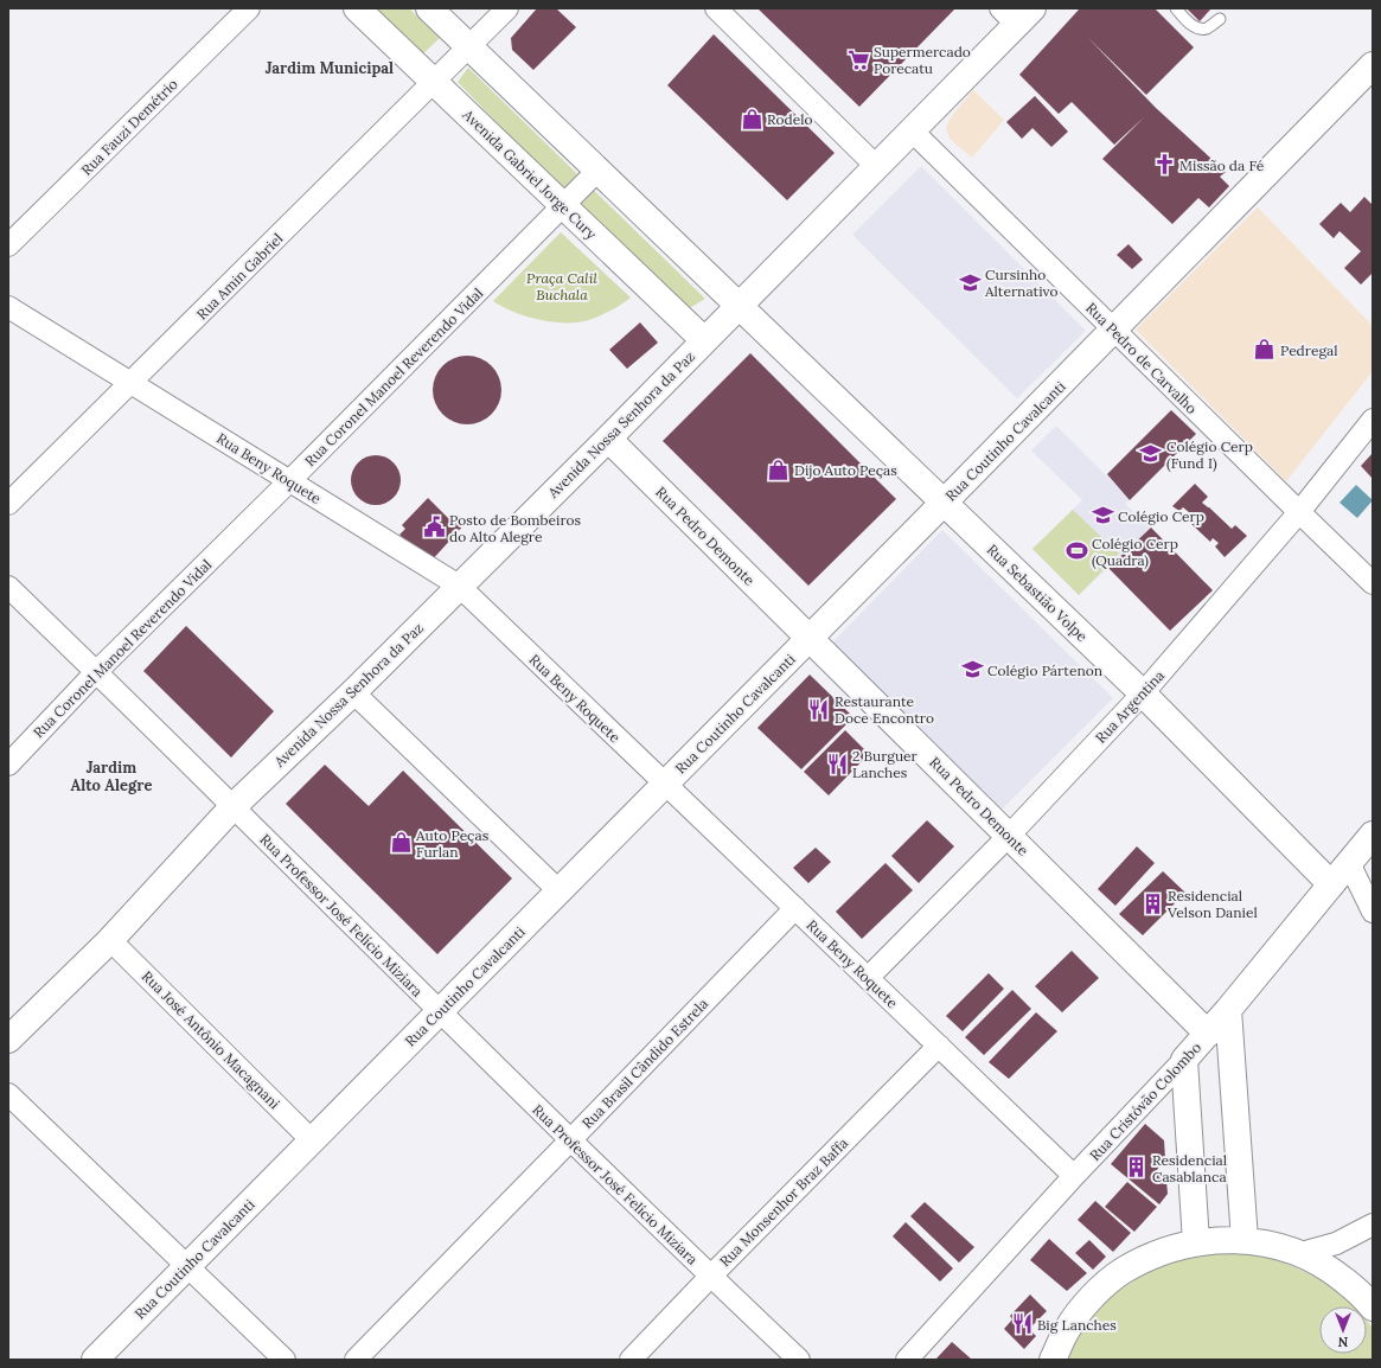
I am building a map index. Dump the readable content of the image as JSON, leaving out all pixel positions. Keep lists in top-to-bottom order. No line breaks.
{"streets":{"main road":["Avenida Gabriel Jorge Cury","Avenida Nossa Senhora da Paz","Rua Coutinho Cavalcanti","Rua Pedro Demonte","Rua Sebastião Volpe","Rua Cristóvão Colombo"],"street":["Rua Fauzi Demétrio","Rua Amin Gabriel","Rua Pedro de Carvalho","Rua Coronel Manoel Reverendo Vidal","Rua Beny Roquete","Rua Argentina","Rua Professor José Felício Miziara","Rua José Antônio Macagnani","Rua Brasil Cândido Estrela","Rua Monsenhor Braz Baffa"]},"crossings":[["Avenida Gabriel Jorge Cury","Rua Amin Gabriel"],["Avenida Gabriel Jorge Cury","Rua Coronel Manoel Reverendo Vidal"],["Avenida Gabriel Jorge Cury","Avenida Nossa Senhora da Paz"],["Rua Amin Gabriel","Rua Beny Roquete"],["Rua Pedro de Carvalho","Avenida Nossa Senhora da Paz"],["Rua Pedro de Carvalho","Rua Coutinho Cavalcanti"],["Rua Pedro de Carvalho","Rua Argentina"],["Rua Coronel Manoel Reverendo Vidal","Rua Beny Roquete"],["Rua Coronel Manoel Reverendo Vidal","Rua Professor José Felício Miziara"],["Avenida Nossa Senhora da Paz","Rua Beny Roquete"],["Avenida Nossa Senhora da Paz","Rua Pedro Demonte"],["Avenida Nossa Senhora da Paz","Rua Sebastião Volpe"],["Avenida Nossa Senhora da Paz","Rua Professor José Felício Miziara"],["Avenida Nossa Senhora da Paz","Rua José Antônio Macagnani"],["Rua Coutinho Cavalcanti","Rua Beny Roquete"],["Rua Coutinho Cavalcanti","Rua Pedro Demonte"],["Rua Coutinho Cavalcanti","Rua Sebastião Volpe"],["Rua Coutinho Cavalcanti","Rua Professor José Felício Miziara"],["Rua Coutinho Cavalcanti","Rua José Antônio Macagnani"],["Rua Beny Roquete","Rua Argentina"],["Rua Beny Roquete","Rua Brasil Cândido Estrela"],["Rua Beny Roquete","Rua Cristóvão Colombo"],["Rua Beny Roquete","Rua Monsenhor Braz Baffa"],["Rua Pedro Demonte","Rua Argentina"],["Rua Pedro Demonte","Rua Cristóvão Colombo"],["Rua Sebastião Volpe","Rua Argentina"],["Rua Sebastião Volpe","Rua Cristóvão Colombo"],["Rua Professor José Felício Miziara","Rua Brasil Cândido Estrela"],["Rua Professor José Felício Miziara","Rua Monsenhor Braz Baffa"]],"districts":["Jardim Municipal","Jardim Alto Alegre"],"parks":["Praça Calil Buchala"],"places":{"supermarket":["Supermercado Porecatu"],"shop":["Rodelo","Pedregal","Dijo Auto Peças","Auto Peças Furlan"],"church":["Missão da Fé"],"school or university":["Cursinho Alternativo","Colégio Cerp (Fund I)","Colégio Cerp","Colégio Pártenon"],"public building":["Posto de Bombeiros do Alto Alegre"],"sports":["Colégio Cerp (Quadra)"],"restaurant":["Restaurante Doce Encontro","2 Burguer Lanches","Big Lanches"],"building":["Residencial Velson Daniel","Residencial Casablanca"]},"north":"bottom"}
